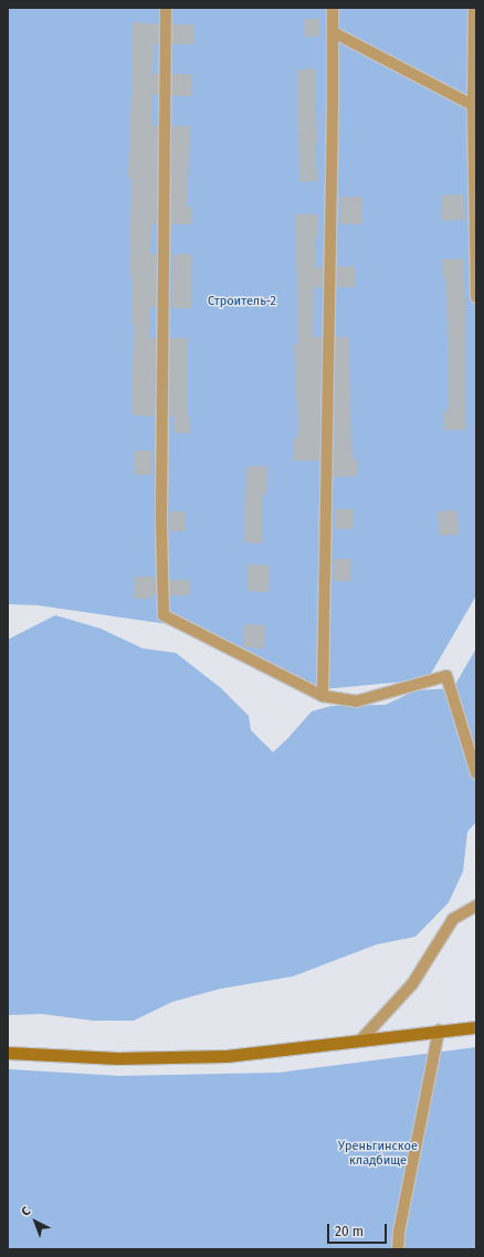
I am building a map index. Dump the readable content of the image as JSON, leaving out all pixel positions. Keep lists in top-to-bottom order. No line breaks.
{"parks":["Строитель-2","Уреньгинское кладбище"],"scale_bar":"20 m","north":"top left"}
